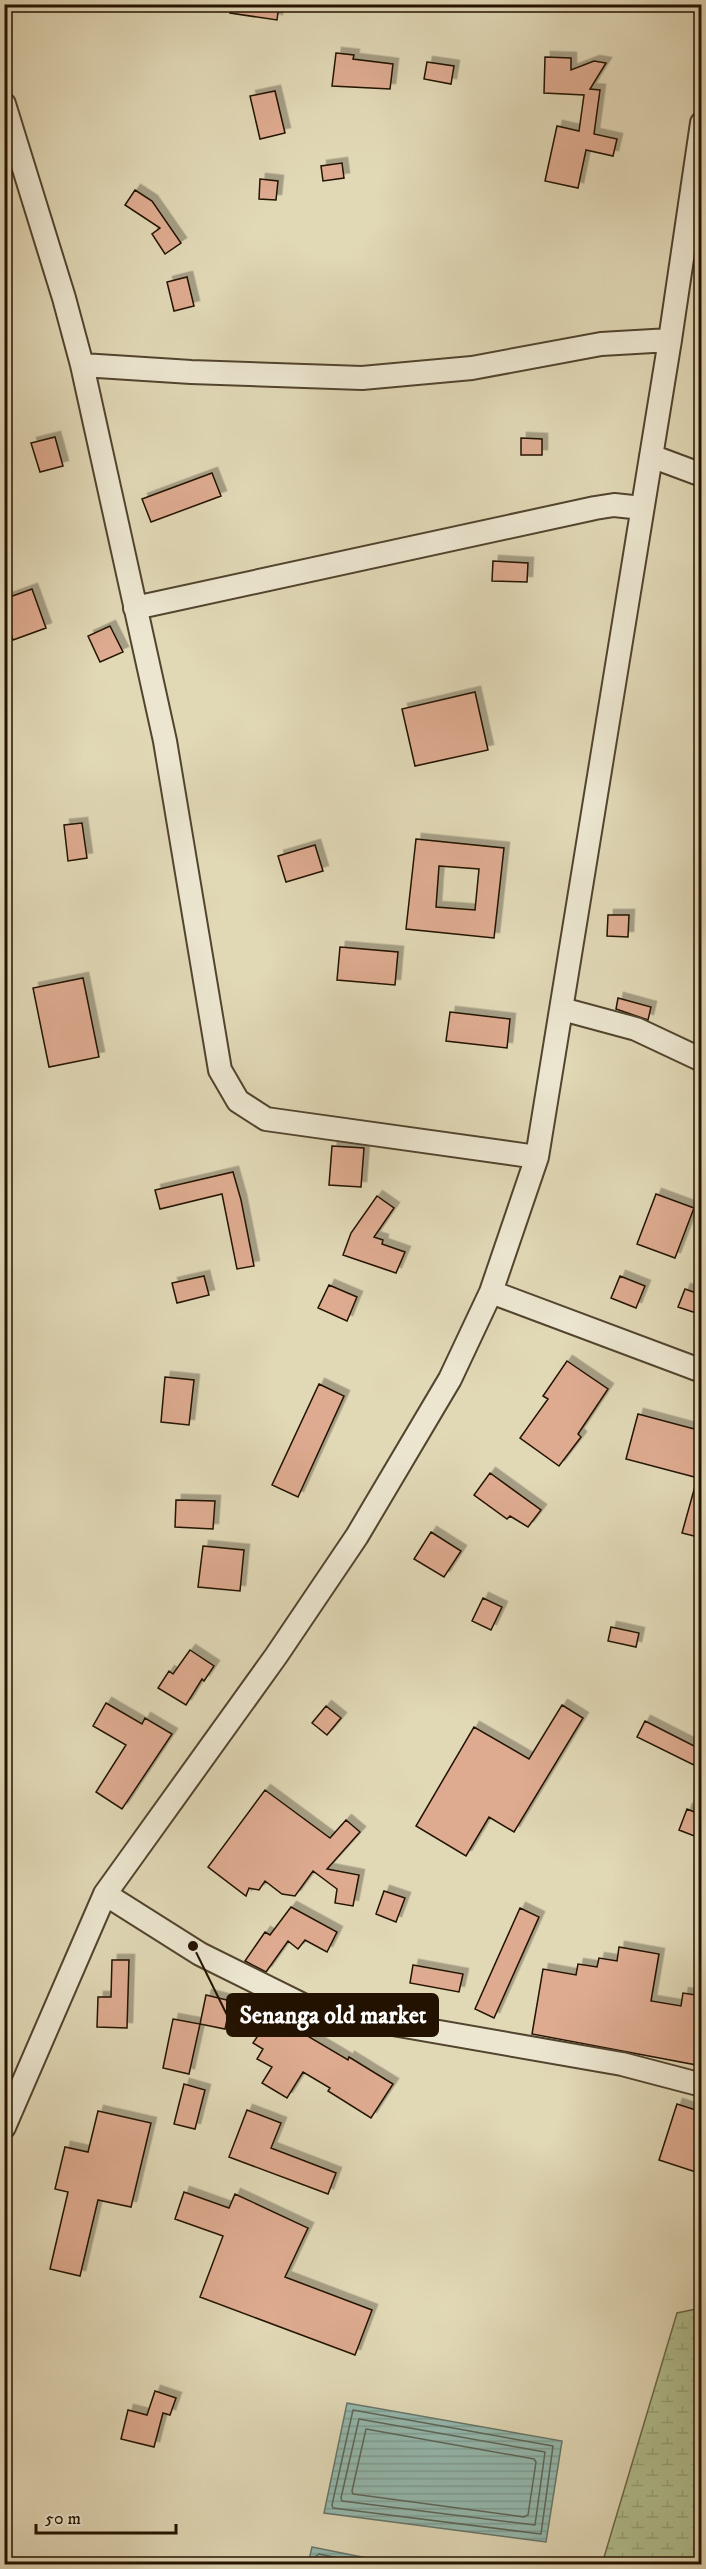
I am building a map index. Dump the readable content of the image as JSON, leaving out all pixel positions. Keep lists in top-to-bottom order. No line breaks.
{"places":["Senanga old market"],"scale_bar":"50 m"}
